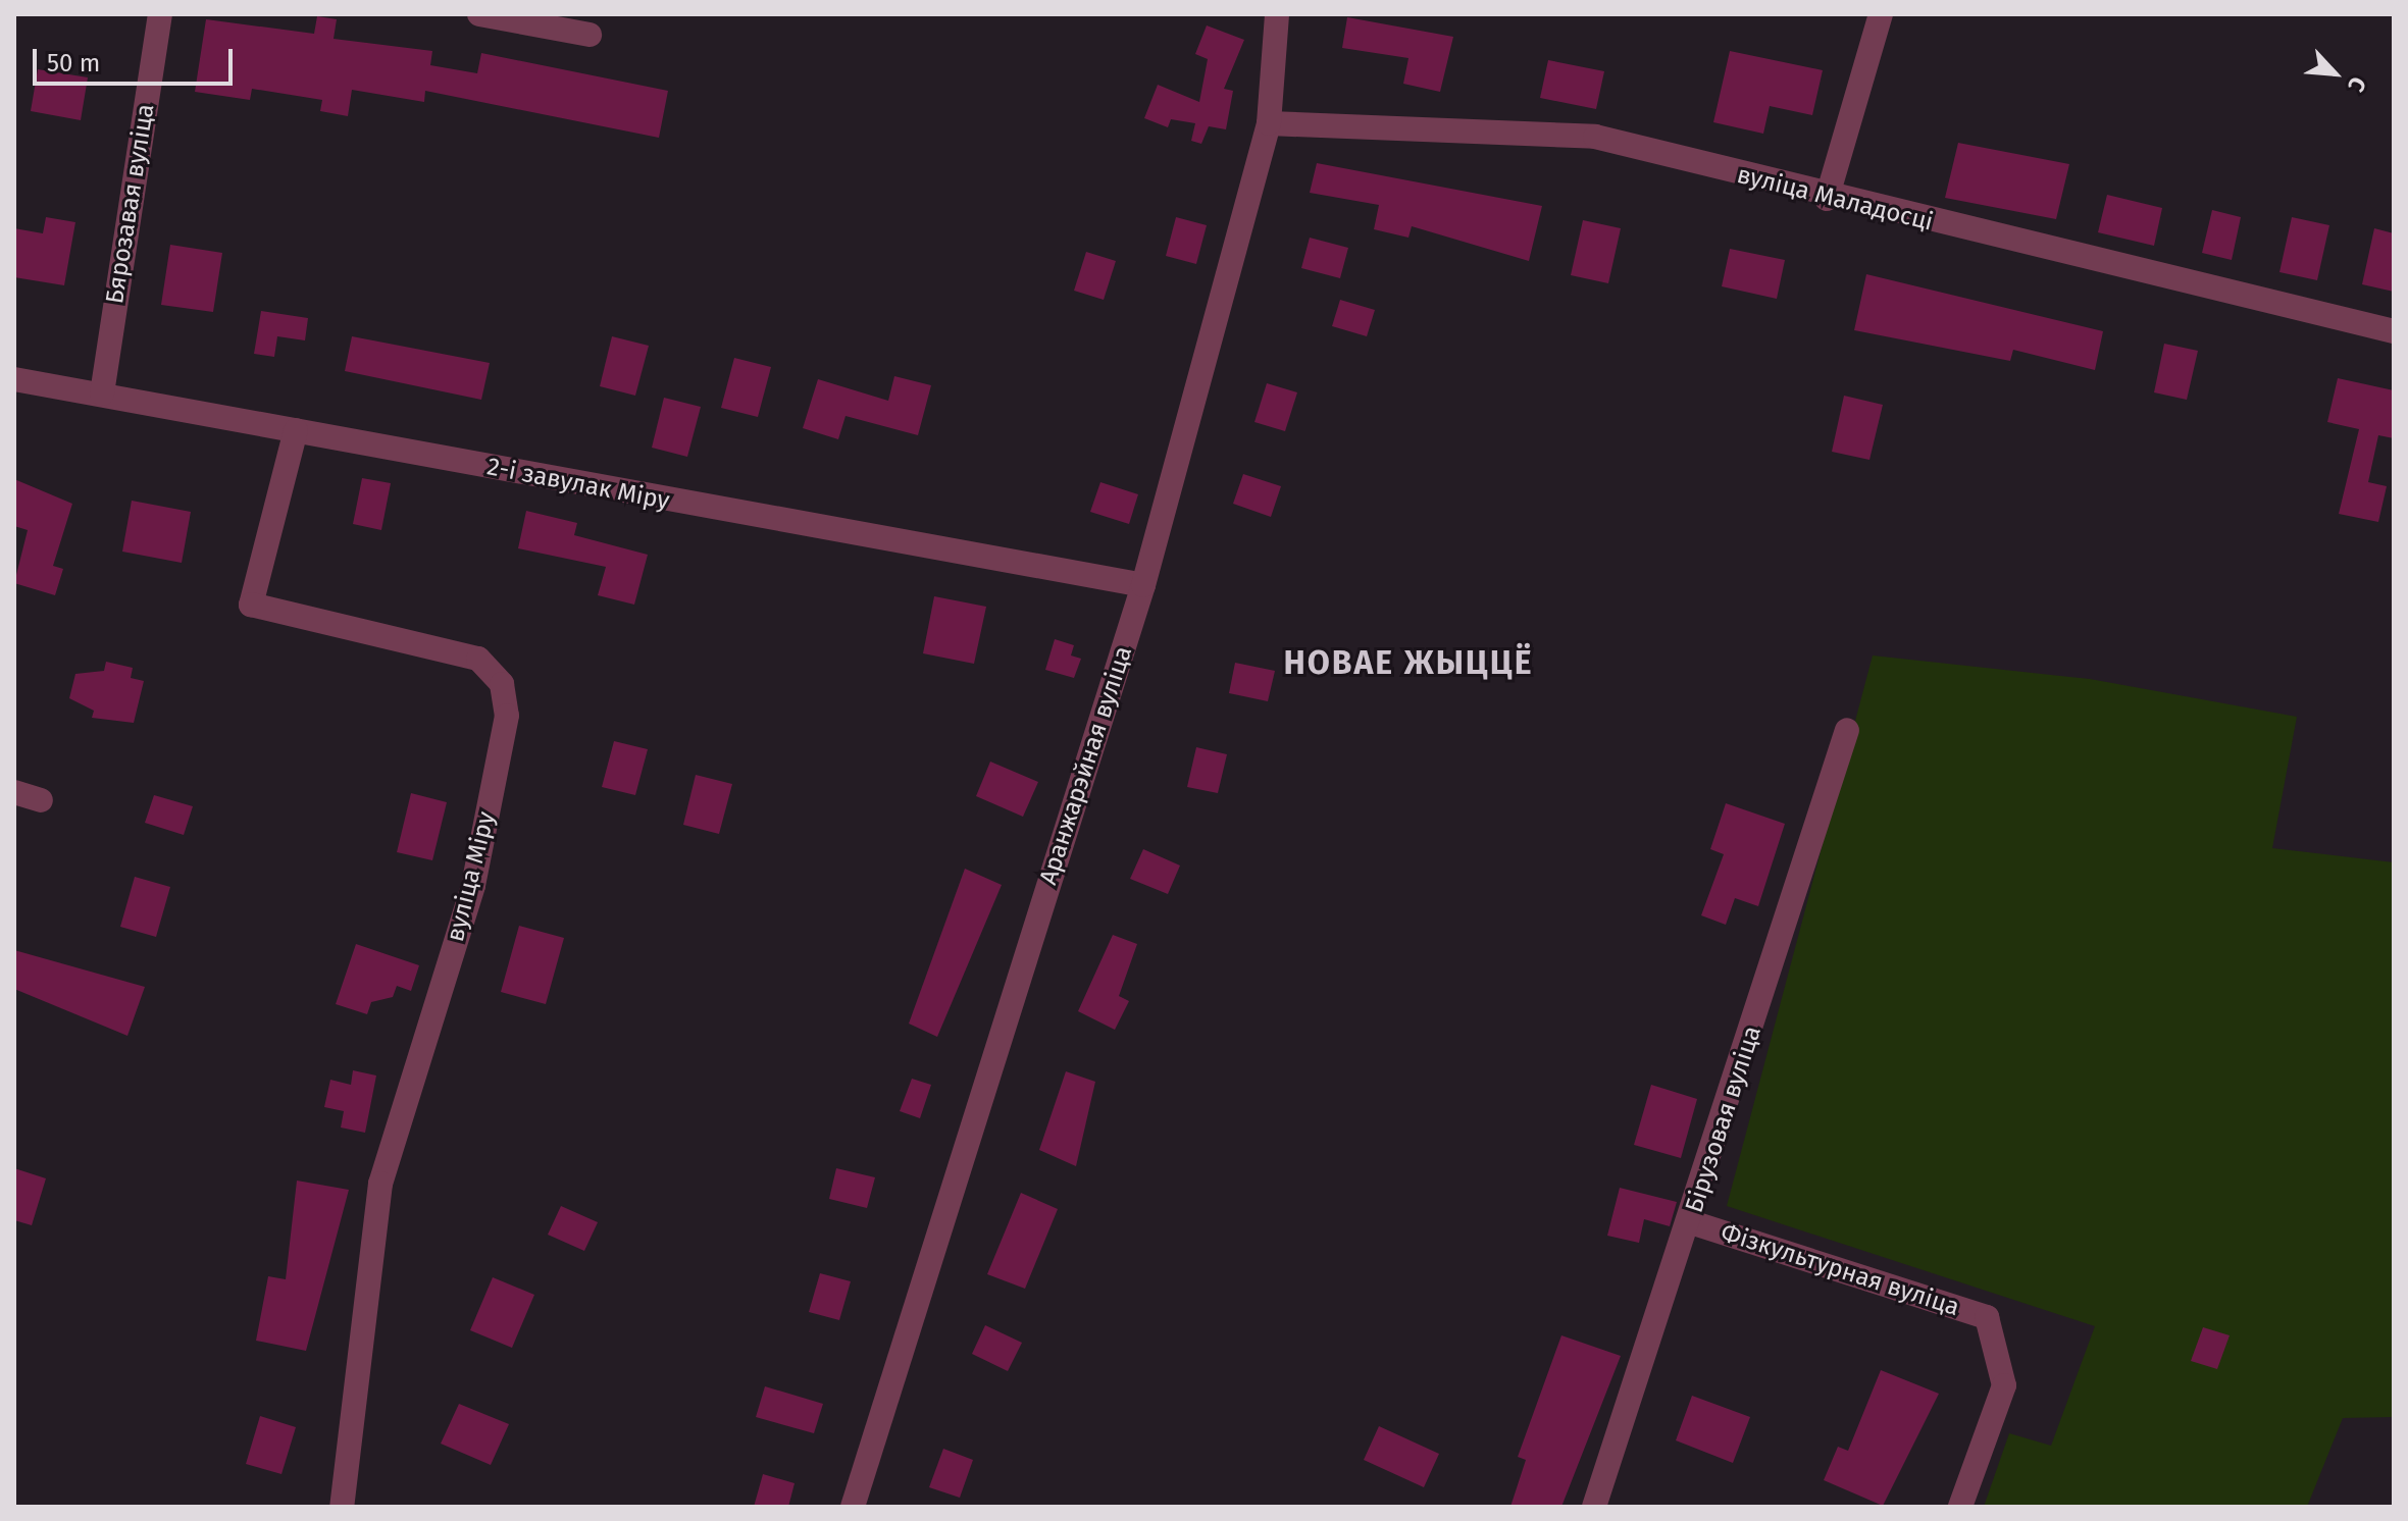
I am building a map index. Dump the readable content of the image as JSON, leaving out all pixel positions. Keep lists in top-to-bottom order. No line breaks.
{"streets":{"street":["вуліца Маладосці","Бярозавая вуліца","2-і завулак Міру","Аранжарэйная вуліца","вуліца Міру","Бірузовая вуліца","Фізкультурная вуліца"]},"crossings":[["вуліца Маладосці","Аранжарэйная вуліца"],["Бярозавая вуліца","2-і завулак Міру"],["2-і завулак Міру","Аранжарэйная вуліца"],["2-і завулак Міру","вуліца Міру"],["Бірузовая вуліца","Фізкультурная вуліца"]],"districts":["НОВАЕ ЖЫЦЦЁ"],"scale_bar":"50 m","north":"bottom right"}
